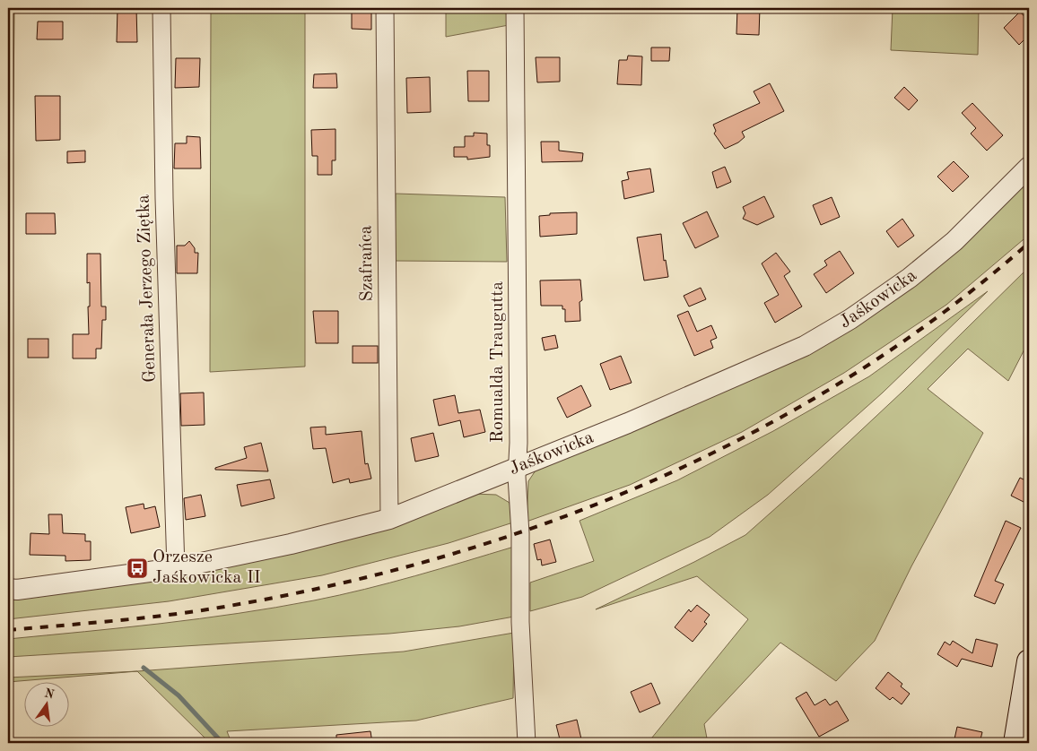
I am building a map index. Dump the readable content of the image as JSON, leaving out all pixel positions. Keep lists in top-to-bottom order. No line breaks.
{"streets":{"street":["Szafrańca","Generała Jerzego Ziętka","Jaśkowicka","Romualda Traugutta"]},"crossings":[["Szafrańca","Jaśkowicka"],["Generała Jerzego Ziętka","Jaśkowicka"],["Jaśkowicka","Romualda Traugutta"]],"places":{"bus stop":["Orzesze Jaśkowicka II"]},"north":"top"}
